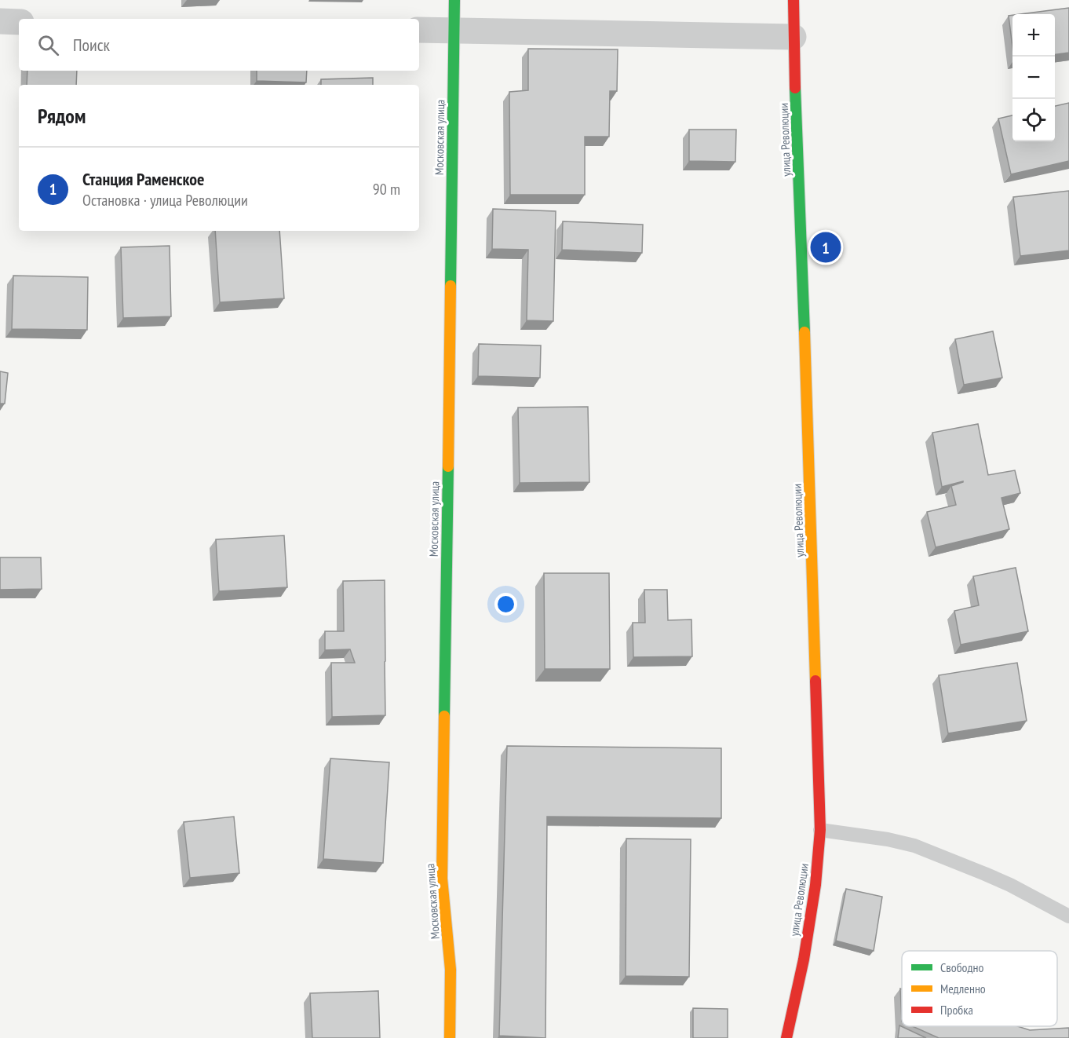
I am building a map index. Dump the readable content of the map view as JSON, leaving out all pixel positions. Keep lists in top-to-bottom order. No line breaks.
{"streets":{"street":["Московская улица","улица Революции"]},"legend":["Свободно","Медленно","Пробка"],"page":{"map_buttons":["+","−"],"search":"Поиск","heading":"Рядом","list":[{"mark":"1","name":"Станция Раменское","note":"Остановка · улица Революции","value":"90 m"}],"pins":"1"}}
